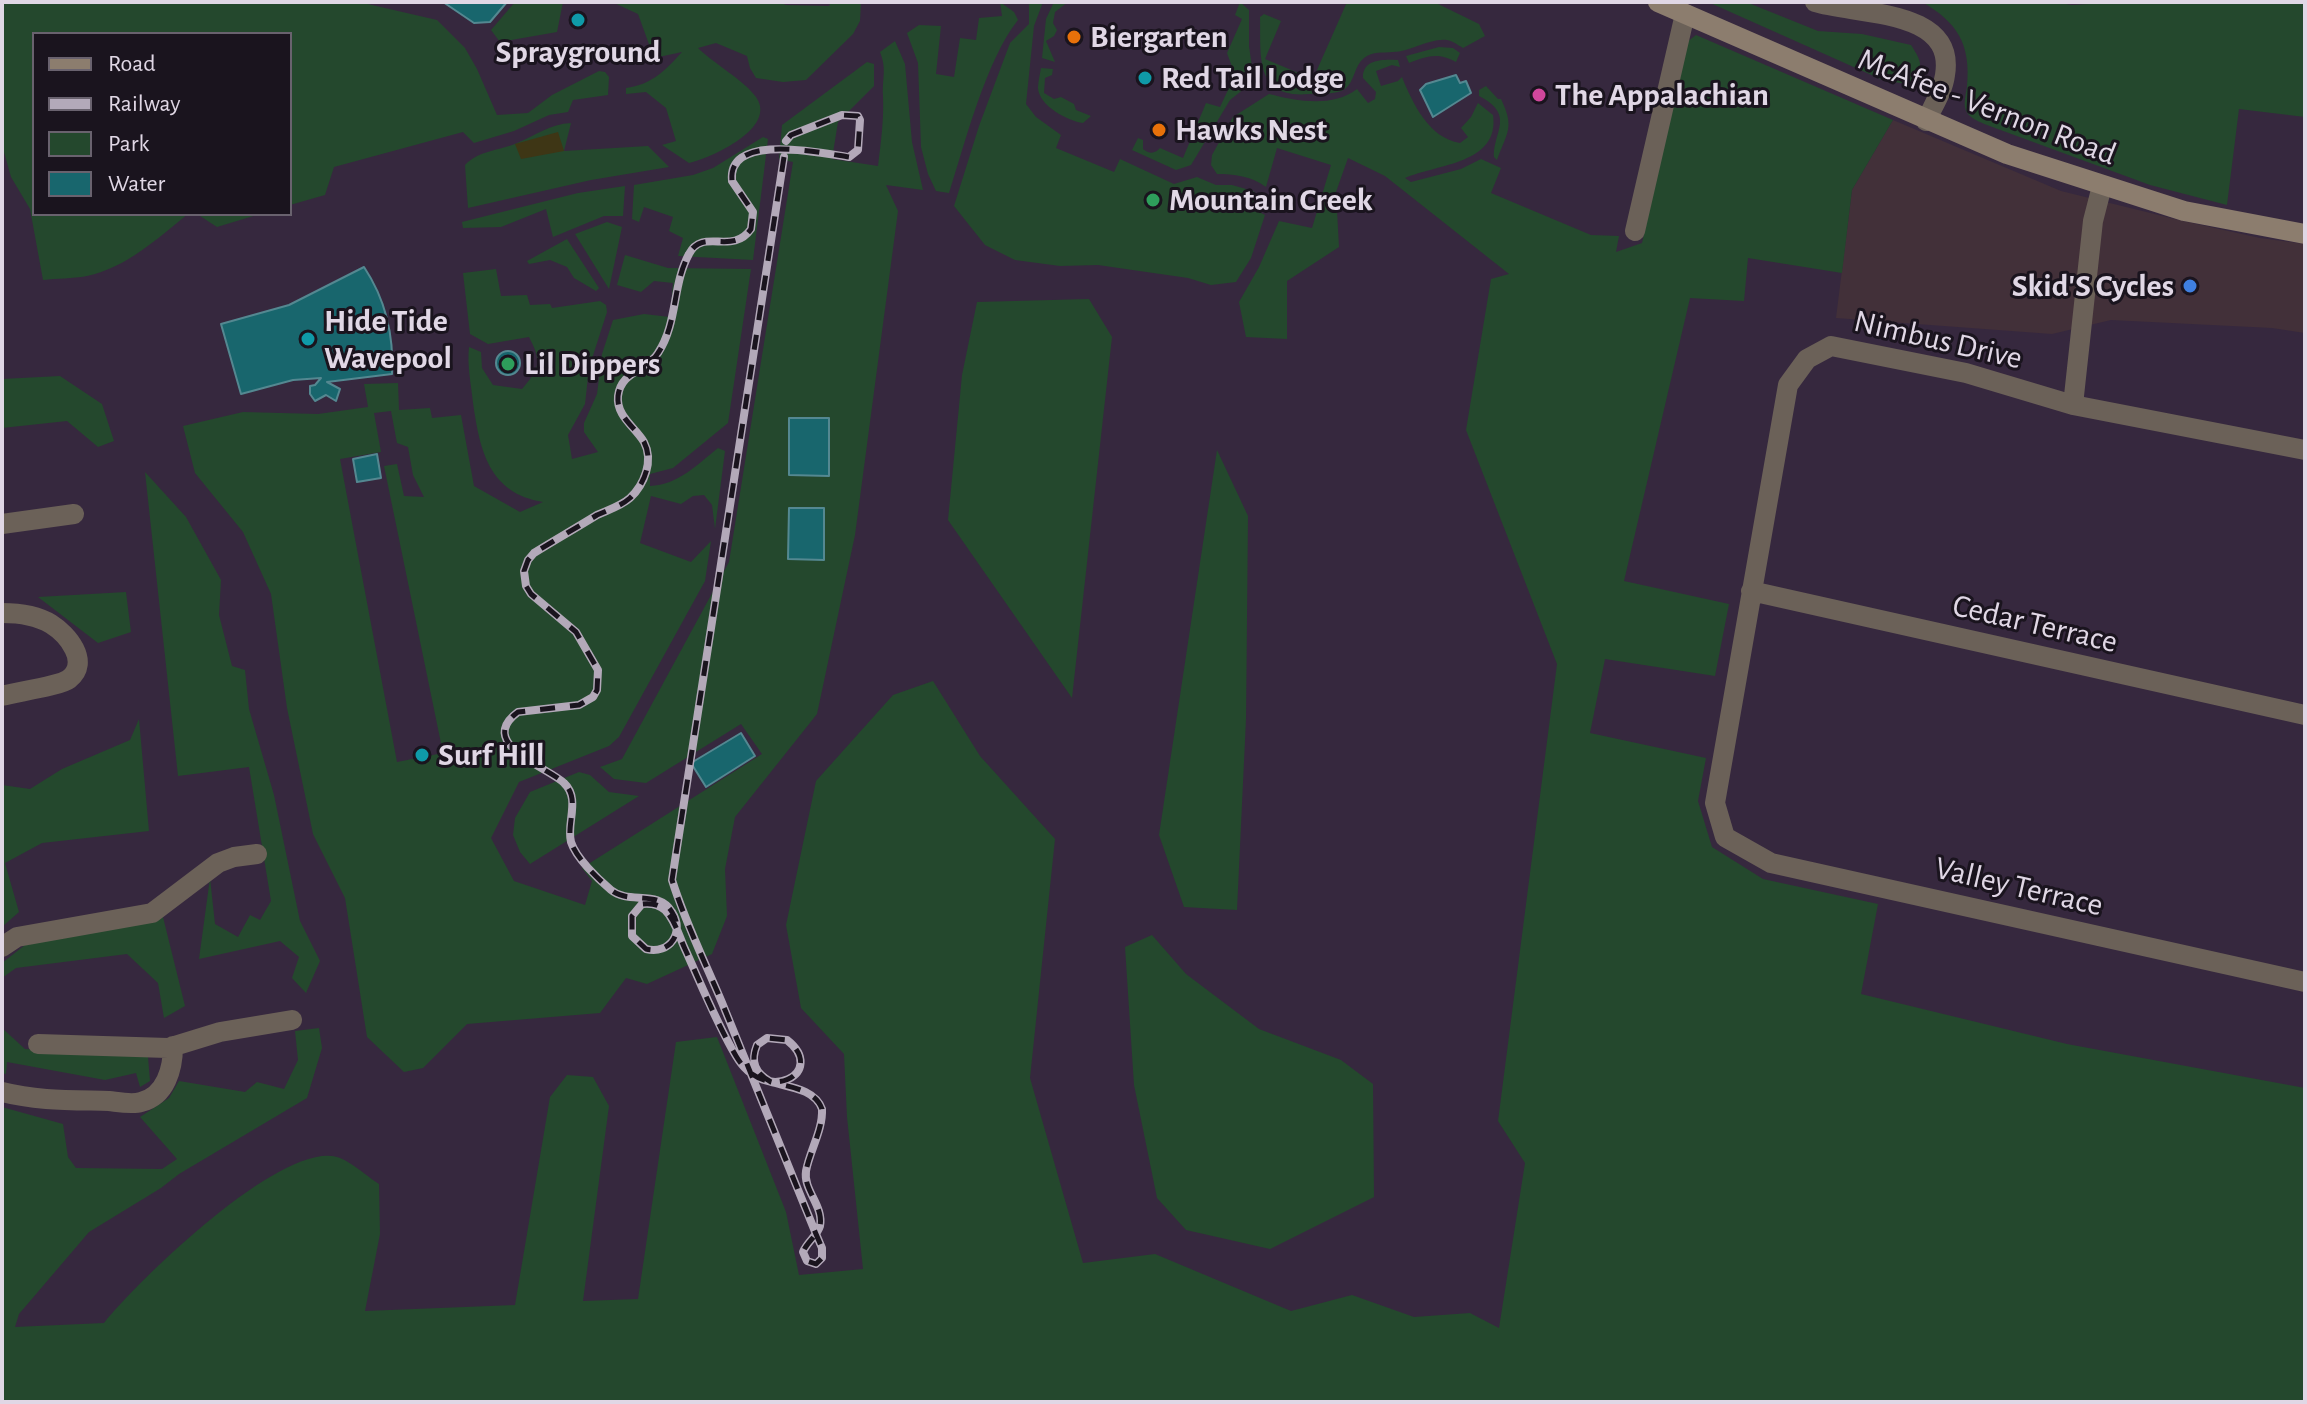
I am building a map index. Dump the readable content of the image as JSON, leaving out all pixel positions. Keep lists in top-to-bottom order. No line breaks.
{"streets":{"main road":["McAfee - Vernon Road"],"street":["Nimbus Drive","Cedar Terrace","Valley Terrace"]},"crossings":[["Nimbus Drive","Cedar Terrace"],["Nimbus Drive","Valley Terrace"]],"places":["Sprayground","Biergarten","Red Tail Lodge","The Appalachian","Hawks Nest","Mountain Creek","Skid'S Cycles","Hide Tide Wavepool","Lil Dippers","Surf Hill"],"legend":["Road","Railway","Park","Water"]}
